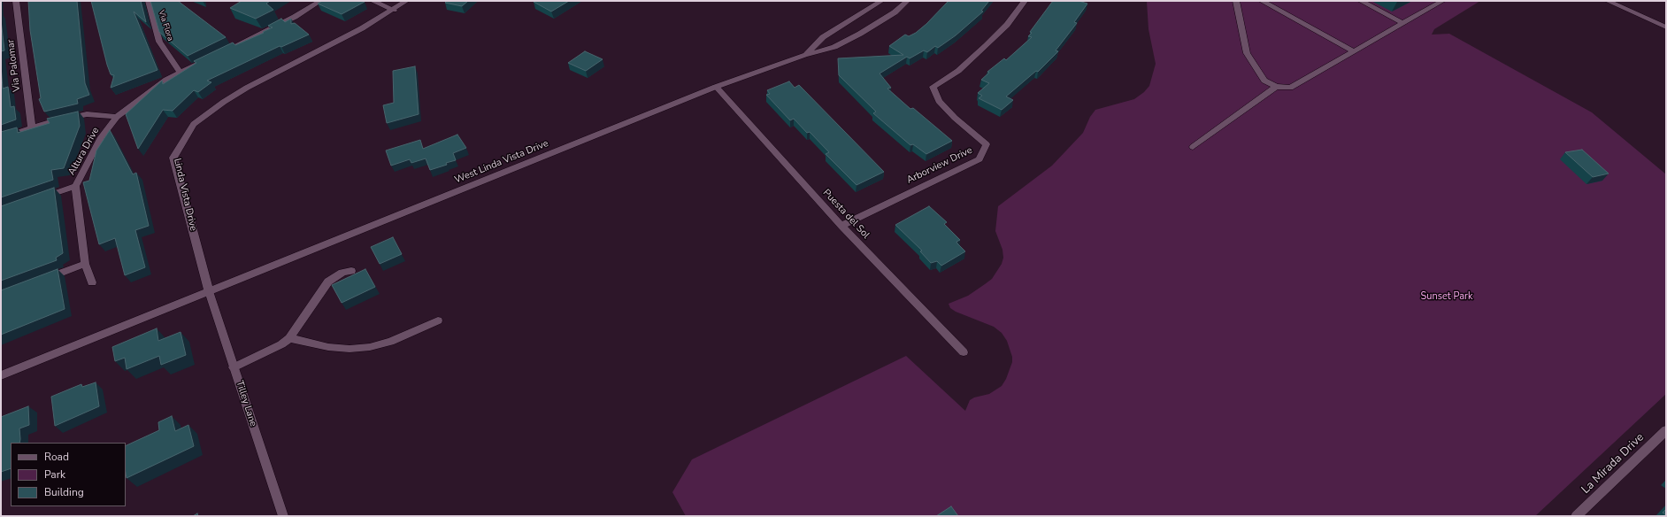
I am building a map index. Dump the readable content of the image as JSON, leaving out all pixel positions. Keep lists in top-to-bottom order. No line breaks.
{"streets":{"street":["Via Flora","Via Palomar","Altura Drive","West Linda Vista Drive","Arborview Drive","Linda Vista Drive","Puesta del Sol","Tilley Lane","La Mirada Drive"]},"crossings":[["Via Flora","Altura Drive"],["West Linda Vista Drive","Linda Vista Drive"],["West Linda Vista Drive","Puesta del Sol"],["West Linda Vista Drive","Tilley Lane"],["Arborview Drive","Puesta del Sol"],["Linda Vista Drive","Tilley Lane"]],"parks":["Sunset Park"],"legend":["Road","Park","Building"]}
